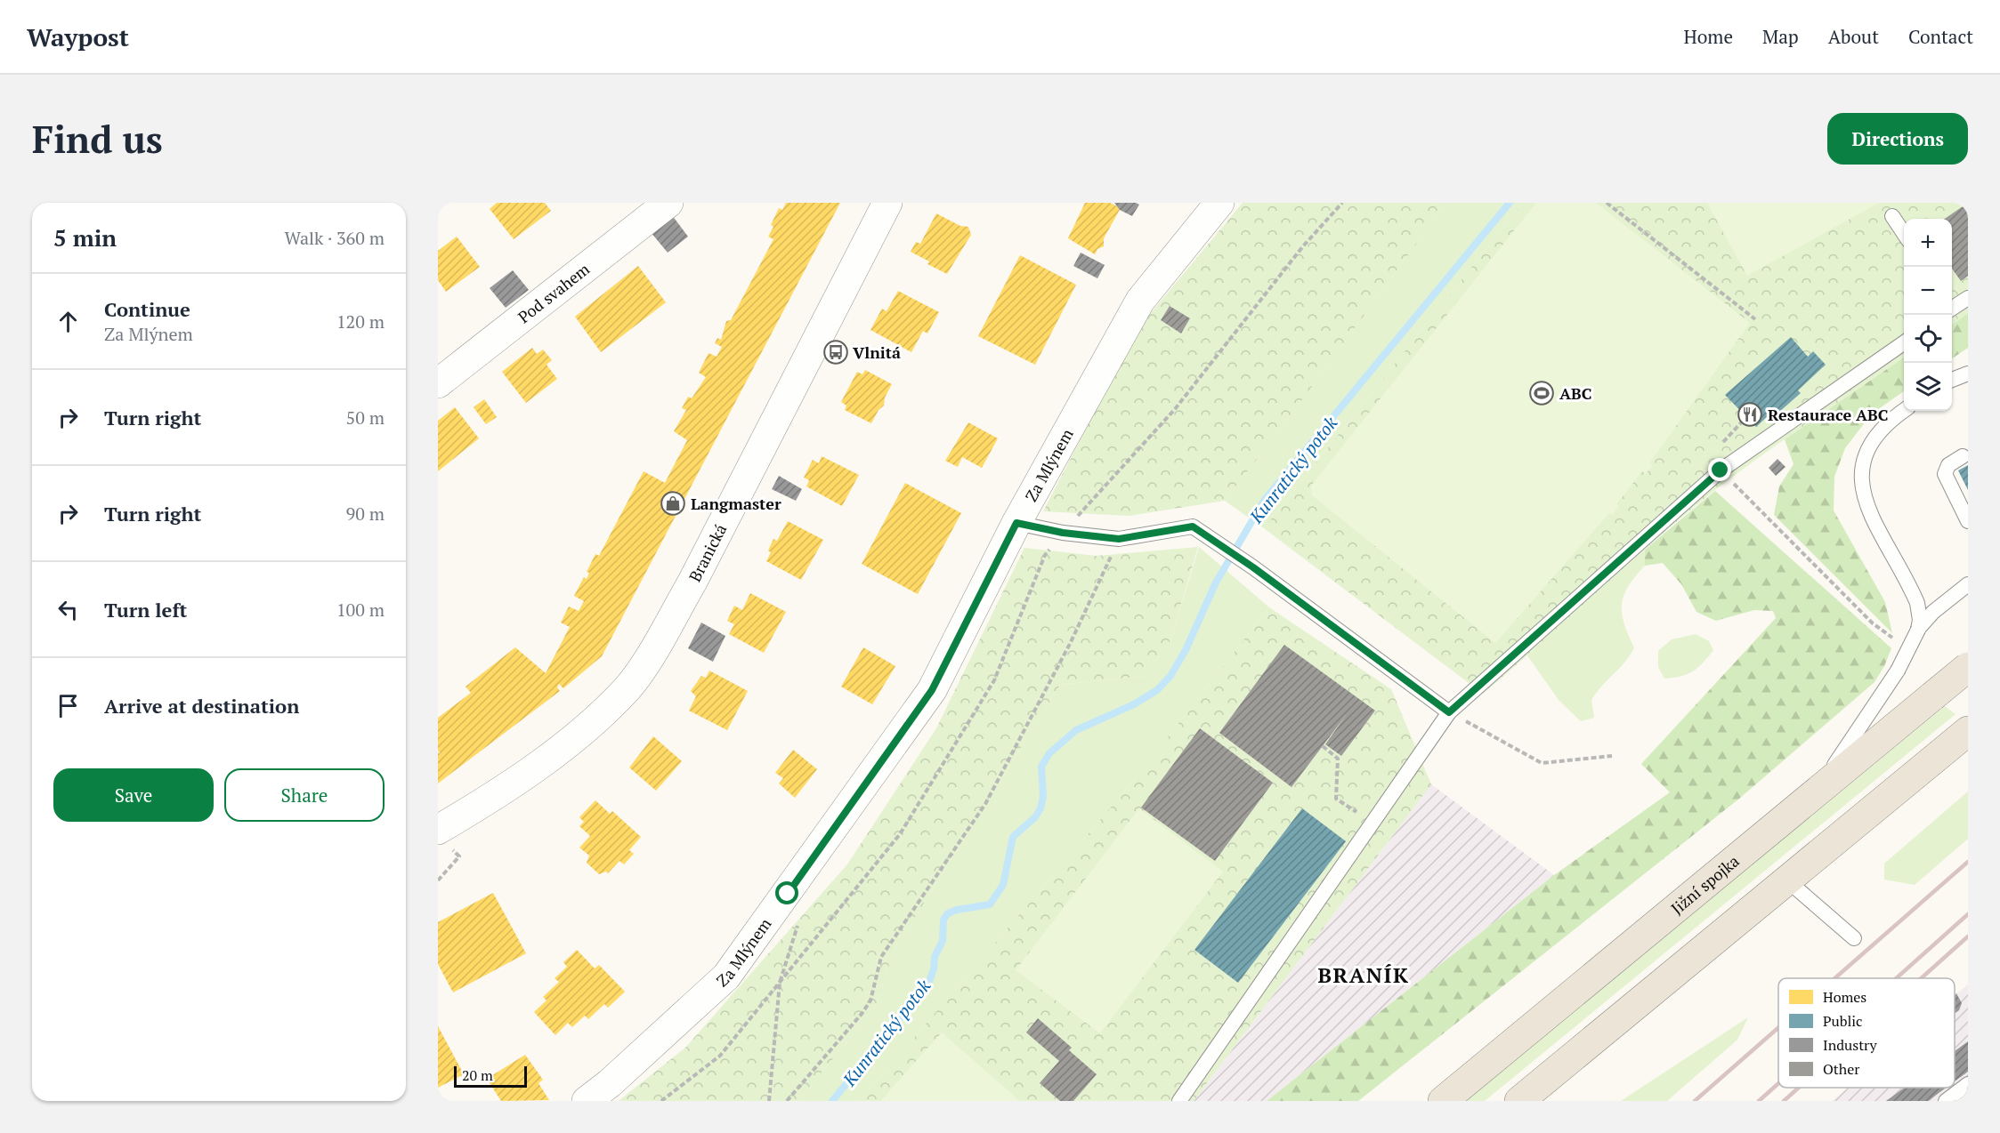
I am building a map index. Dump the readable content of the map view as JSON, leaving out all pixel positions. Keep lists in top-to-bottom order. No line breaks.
{"streets":{"highway":["Jižní spojka"],"street":["Pod svahem","Za Mlýnem","Branická"]},"districts":["BRANÍK"],"water":["Kunratický potok"],"places":{"bus stop":["Vlnitá"],"sports":["ABC"],"restaurant":["Restaurace ABC"],"shop":["Langmaster"]},"legend":["Homes","Public","Industry","Other"],"scale_bar":"20 m","page":{"header":"Waypost","nav":["Home","Map","About","Contact"],"buttons":["Directions",["Save","Share"]],"title":"Find us","heading":["5 min","Walk · 360 m"],"map_buttons":["+","−"],"list":[["Continue","Za Mlýnem","120 m"],["Turn right","50 m"],["Turn right","90 m"],["Turn left","100 m"],"Arrive at destination"],"scale":"20 m"}}
